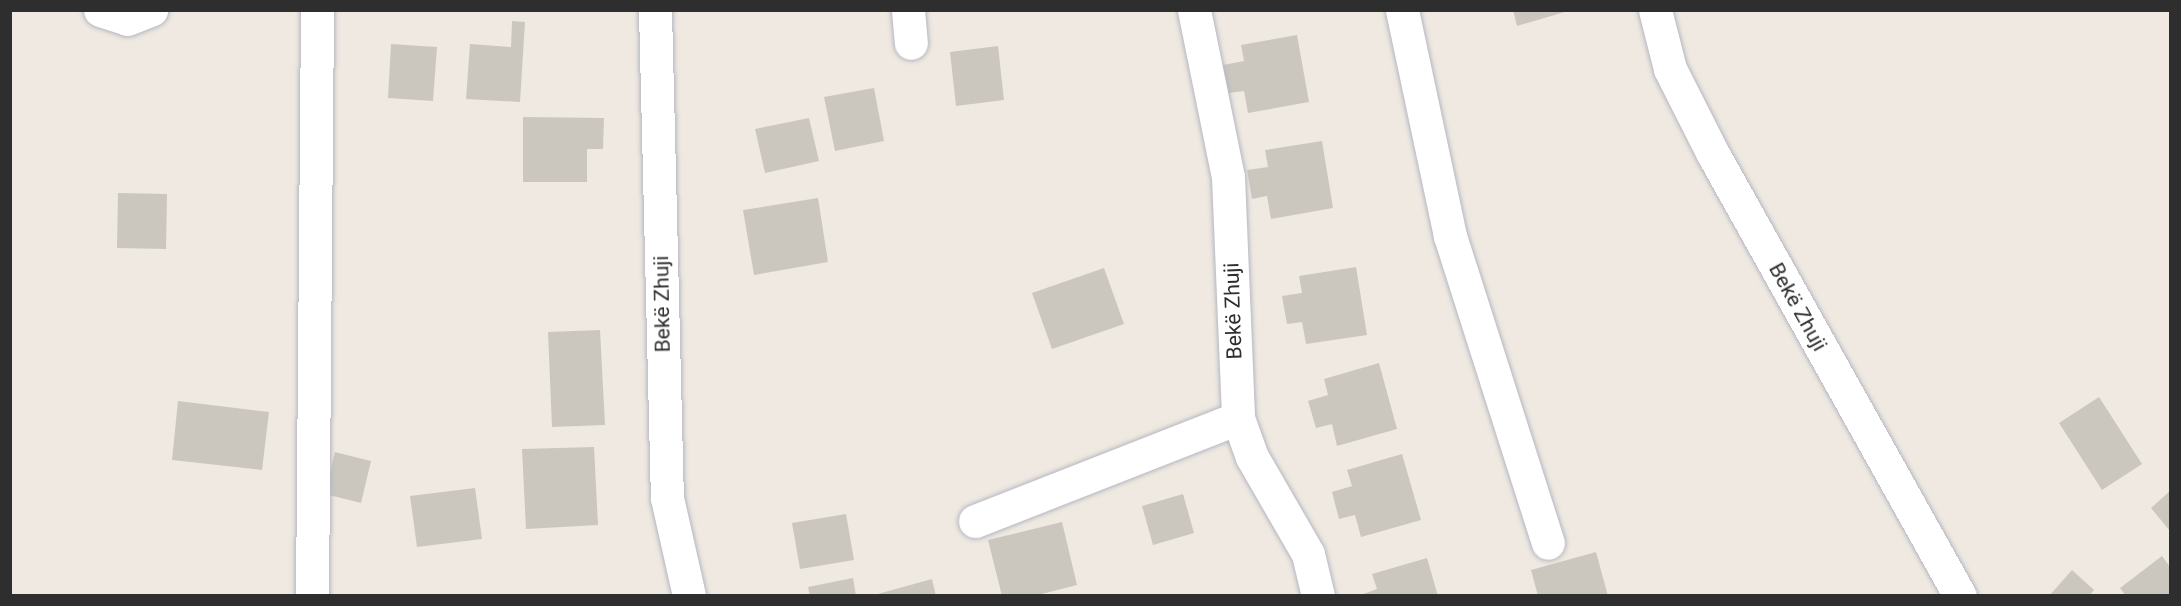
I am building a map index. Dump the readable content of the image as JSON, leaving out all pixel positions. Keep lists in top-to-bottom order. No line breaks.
{"streets":{"street":["Bekë Zhuji"]}}
